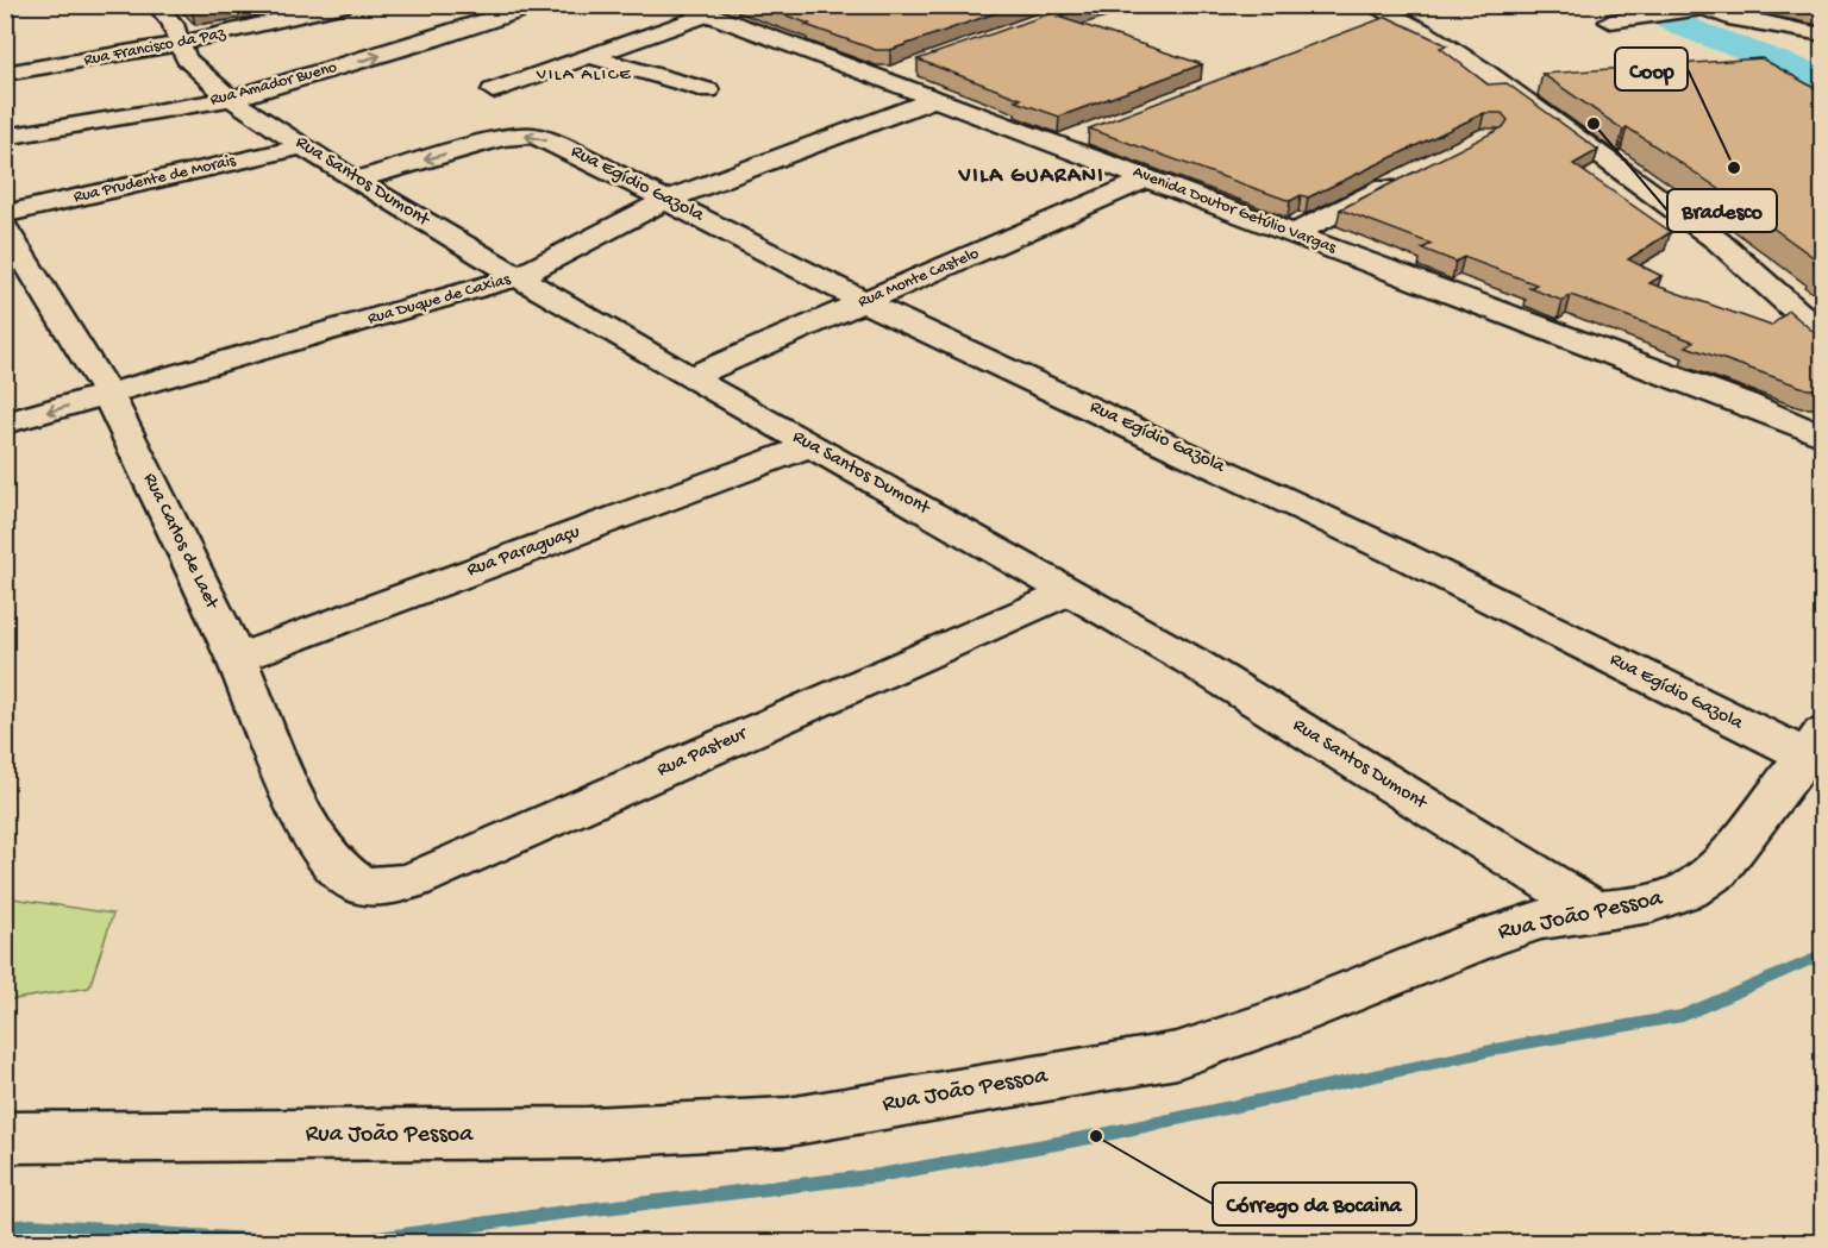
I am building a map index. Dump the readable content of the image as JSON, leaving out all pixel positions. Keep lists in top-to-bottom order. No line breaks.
{"streets":{"street":["Rua Francisco da Paz","Rua Amador Bueno","Rua Prudente de Morais","Rua Santos Dumont","Rua Egídio Gazola","Avenida Doutor Getúlio Vargas","Rua Monte Castelo","Rua Duque de Caxias","Rua Carlos de Laet","Rua Paraguaçu","Rua Pasteur","Rua João Pessoa"]},"crossings":[["Rua Francisco da Paz","Rua Santos Dumont"],["Rua Amador Bueno","Rua Santos Dumont"],["Rua Prudente de Morais","Rua Santos Dumont"],["Rua Santos Dumont","Rua Egídio Gazola"],["Rua Santos Dumont","Rua Monte Castelo"],["Rua Santos Dumont","Rua Duque de Caxias"],["Rua Santos Dumont","Rua Paraguaçu"],["Rua Santos Dumont","Rua Pasteur"],["Rua Santos Dumont","Rua João Pessoa"],["Rua Egídio Gazola","Rua Monte Castelo"],["Rua Egídio Gazola","Rua Duque de Caxias"],["Rua Egídio Gazola","Rua João Pessoa"],["Avenida Doutor Getúlio Vargas","Rua Monte Castelo"],["Avenida Doutor Getúlio Vargas","Rua Duque de Caxias"],["Rua Duque de Caxias","Rua Carlos de Laet"],["Rua Carlos de Laet","Rua Paraguaçu"],["Rua Carlos de Laet","Rua Pasteur"]],"one_way":["Rua Amador Bueno"],"districts":["VILA ALICE","VILA GUARANI"],"places":["Bradesco","Coop","Córrego da Bocaina"]}
